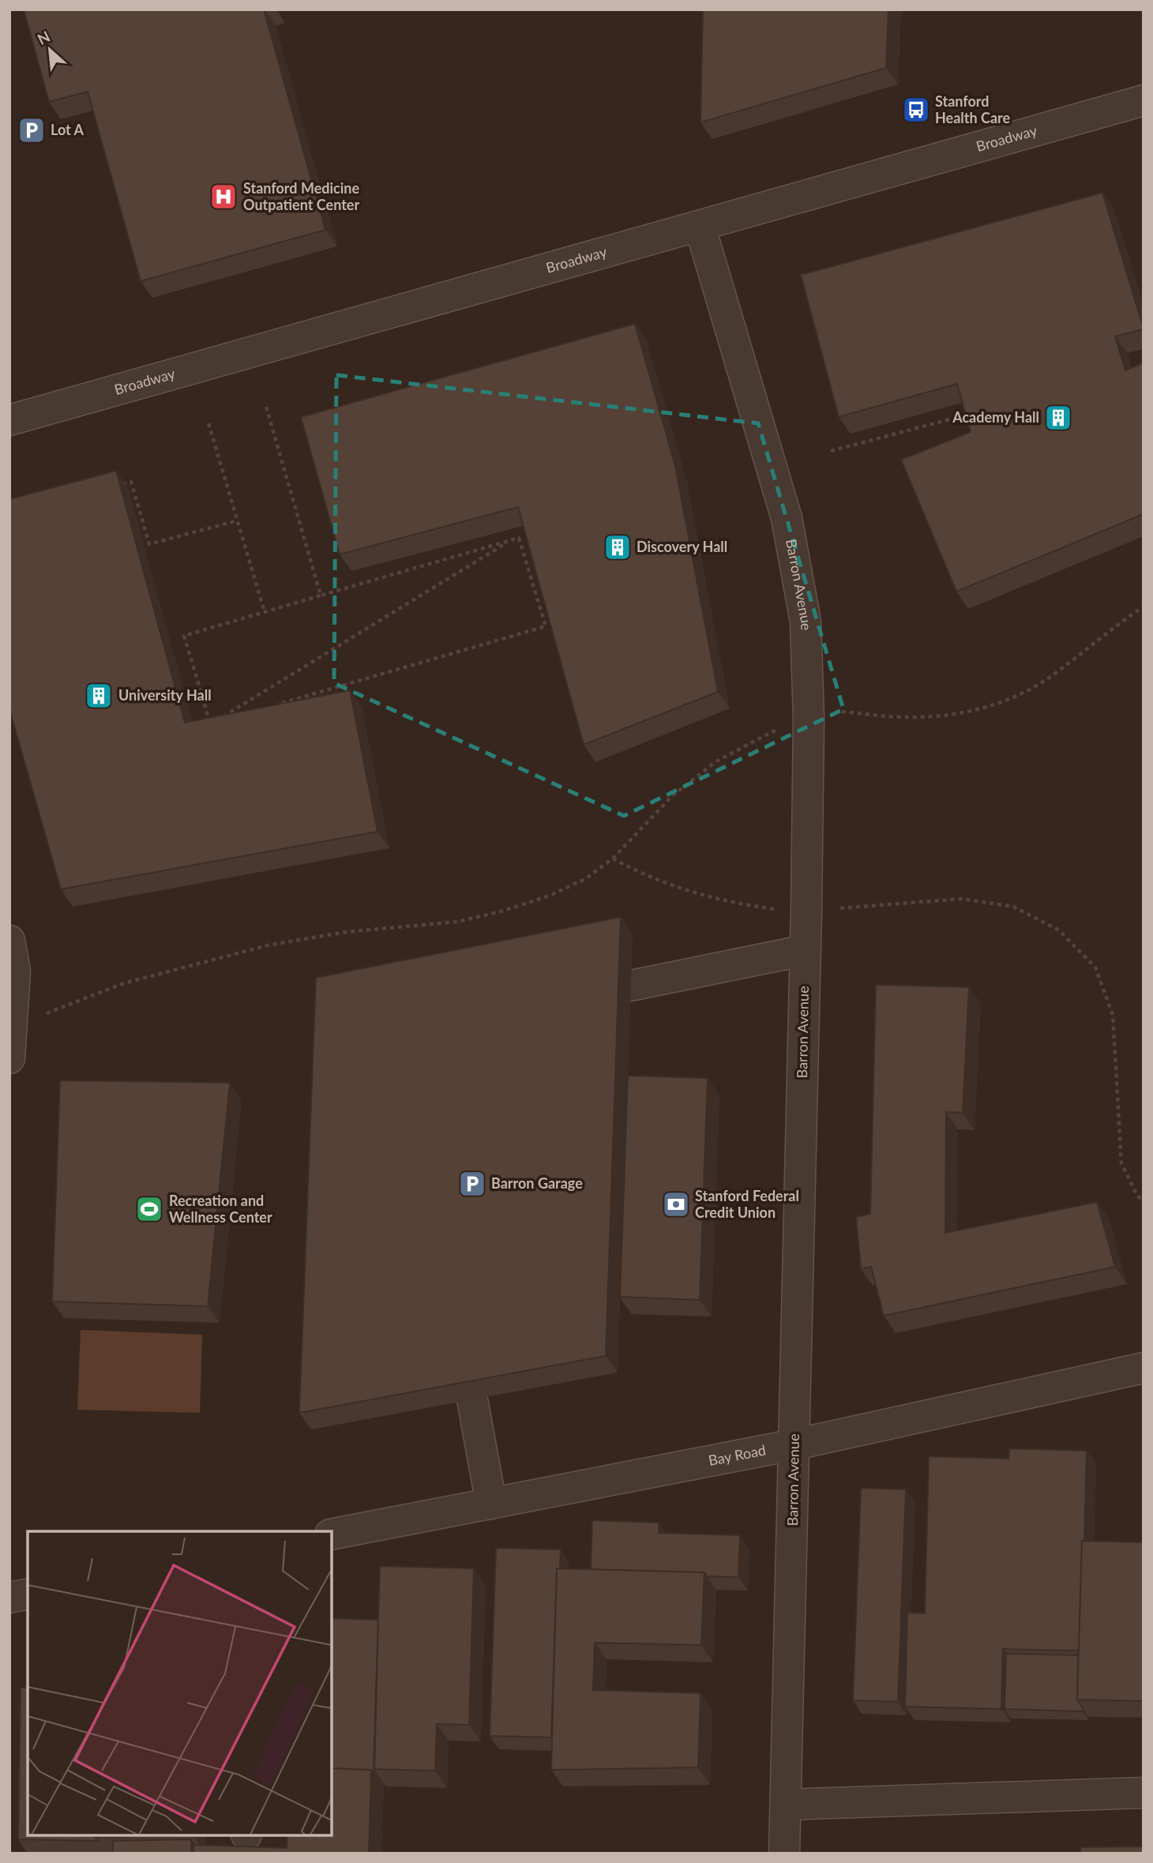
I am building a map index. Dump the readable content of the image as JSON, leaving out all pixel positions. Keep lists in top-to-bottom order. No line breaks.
{"streets":{"street":["Broadway","Barron Avenue","Bay Road"]},"crossings":[["Broadway","Barron Avenue"],["Barron Avenue","Bay Road"]],"places":{"bus stop":["Stanford Health Care"],"parking":["Lot A","Barron Garage"],"hospital":["Stanford Medicine Outpatient Center"],"building":["Academy Hall","Discovery Hall","University Hall"],"bank":["Stanford Federal Credit Union"],"sports":["Recreation and Wellness Center"]},"north":"top left"}
